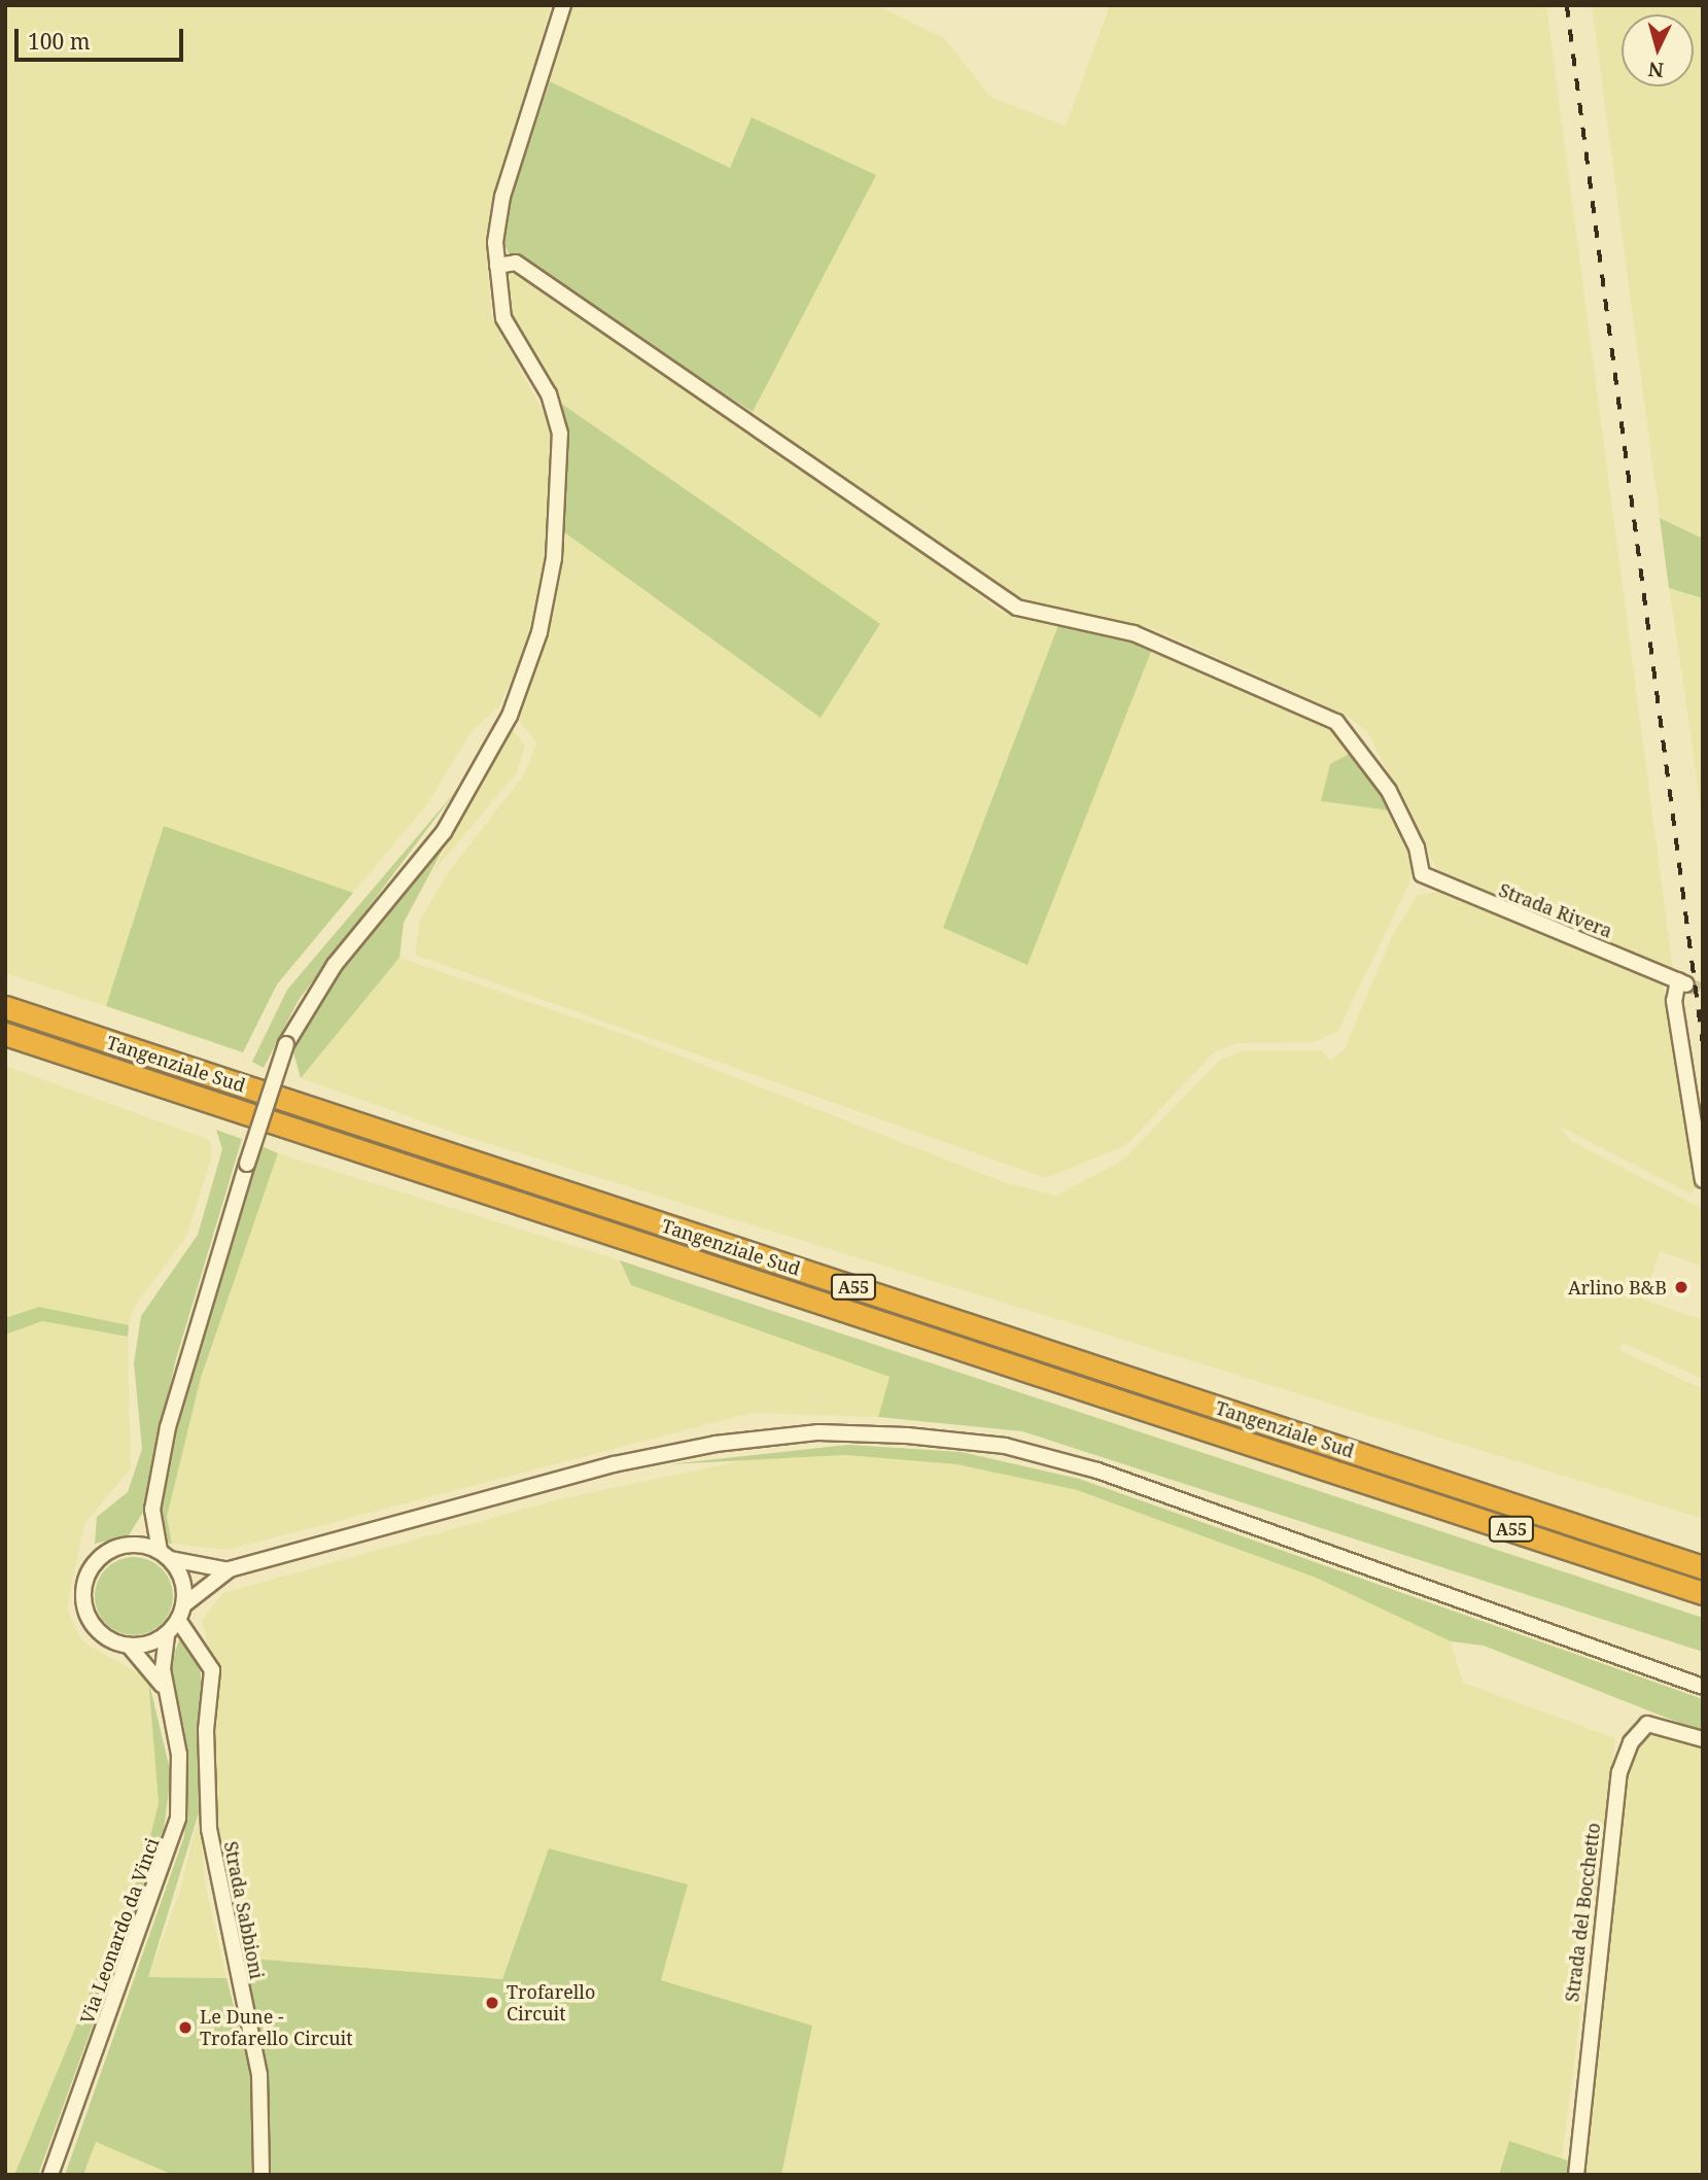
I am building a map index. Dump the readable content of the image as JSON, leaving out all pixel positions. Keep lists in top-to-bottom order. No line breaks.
{"streets":{"highway":["Tangenziale Sud","A55"],"street":["Strada Rivera","Strada Sabbioni","Strada del Bocchetto","Via Leonardo da Vinci"]},"crossings":[["Strada Sabbioni","Via Leonardo da Vinci"]],"places":["Arlino B&B","Trofarello Circuit","Le Dune - Trofarello Circuit"],"scale_bar":"100 m","north":"bottom"}
